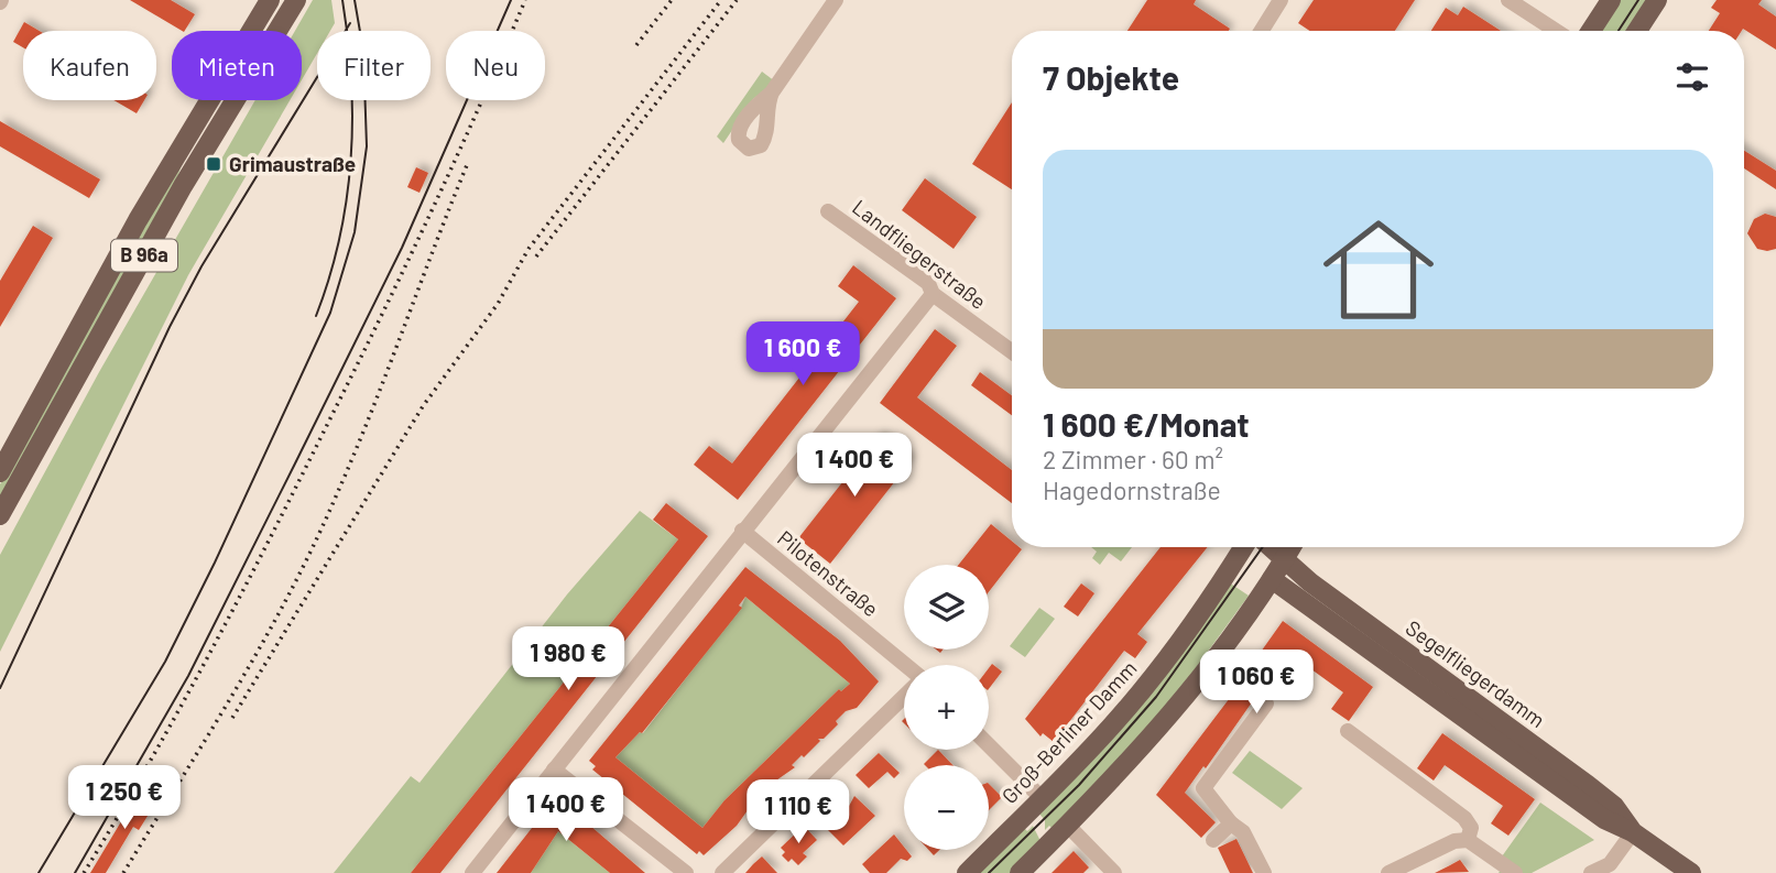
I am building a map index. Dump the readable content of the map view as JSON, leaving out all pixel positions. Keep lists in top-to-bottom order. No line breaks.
{"streets":{"main road":["B 96a","Segelfliegerdamm","Groß-Berliner Damm"],"street":["Landfliegerstraße","Pilotenstraße"]},"places":{"transit":["Grimaustraße"]},"page":{"chip":["Kaufen","Mieten","Filter","Neu"],"heading":"7 Objekte","list":[{"name":"1 600 €/Monat","note":"2 Zimmer · 60 m² · Hagedornstraße"}],"price":["1 600 €","1 400 €","1 980 €","1 060 €","1 250 €","1 400 €","1 110 €"],"map_buttons":["+","−"]}}
